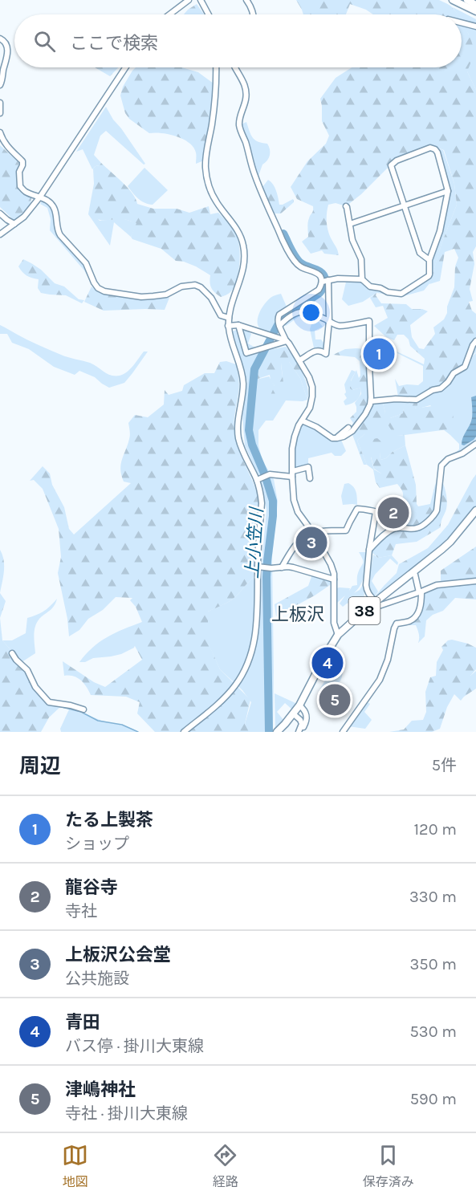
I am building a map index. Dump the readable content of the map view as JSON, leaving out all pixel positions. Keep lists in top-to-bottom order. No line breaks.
{"streets":{"main road":["38"]},"districts":["上板沢"],"water":["上小笠川"],"page":{"search":"ここで検索","pins":["1","2","3","4","5"],"heading":["周辺","5件"],"list":[{"mark":"1","name":"たる上製茶","note":"ショップ","value":"120 m"},{"mark":"2","name":"龍谷寺","note":"寺社","value":"330 m"},{"mark":"3","name":"上板沢公会堂","note":"公共施設","value":"350 m"},{"mark":"4","name":"青田","note":"バス停 · 掛川大東線","value":"530 m"},{"mark":"5","name":"津嶋神社","note":"寺社 · 掛川大東線","value":"590 m"}],"nav":["地図","経路","保存済み"]}}
